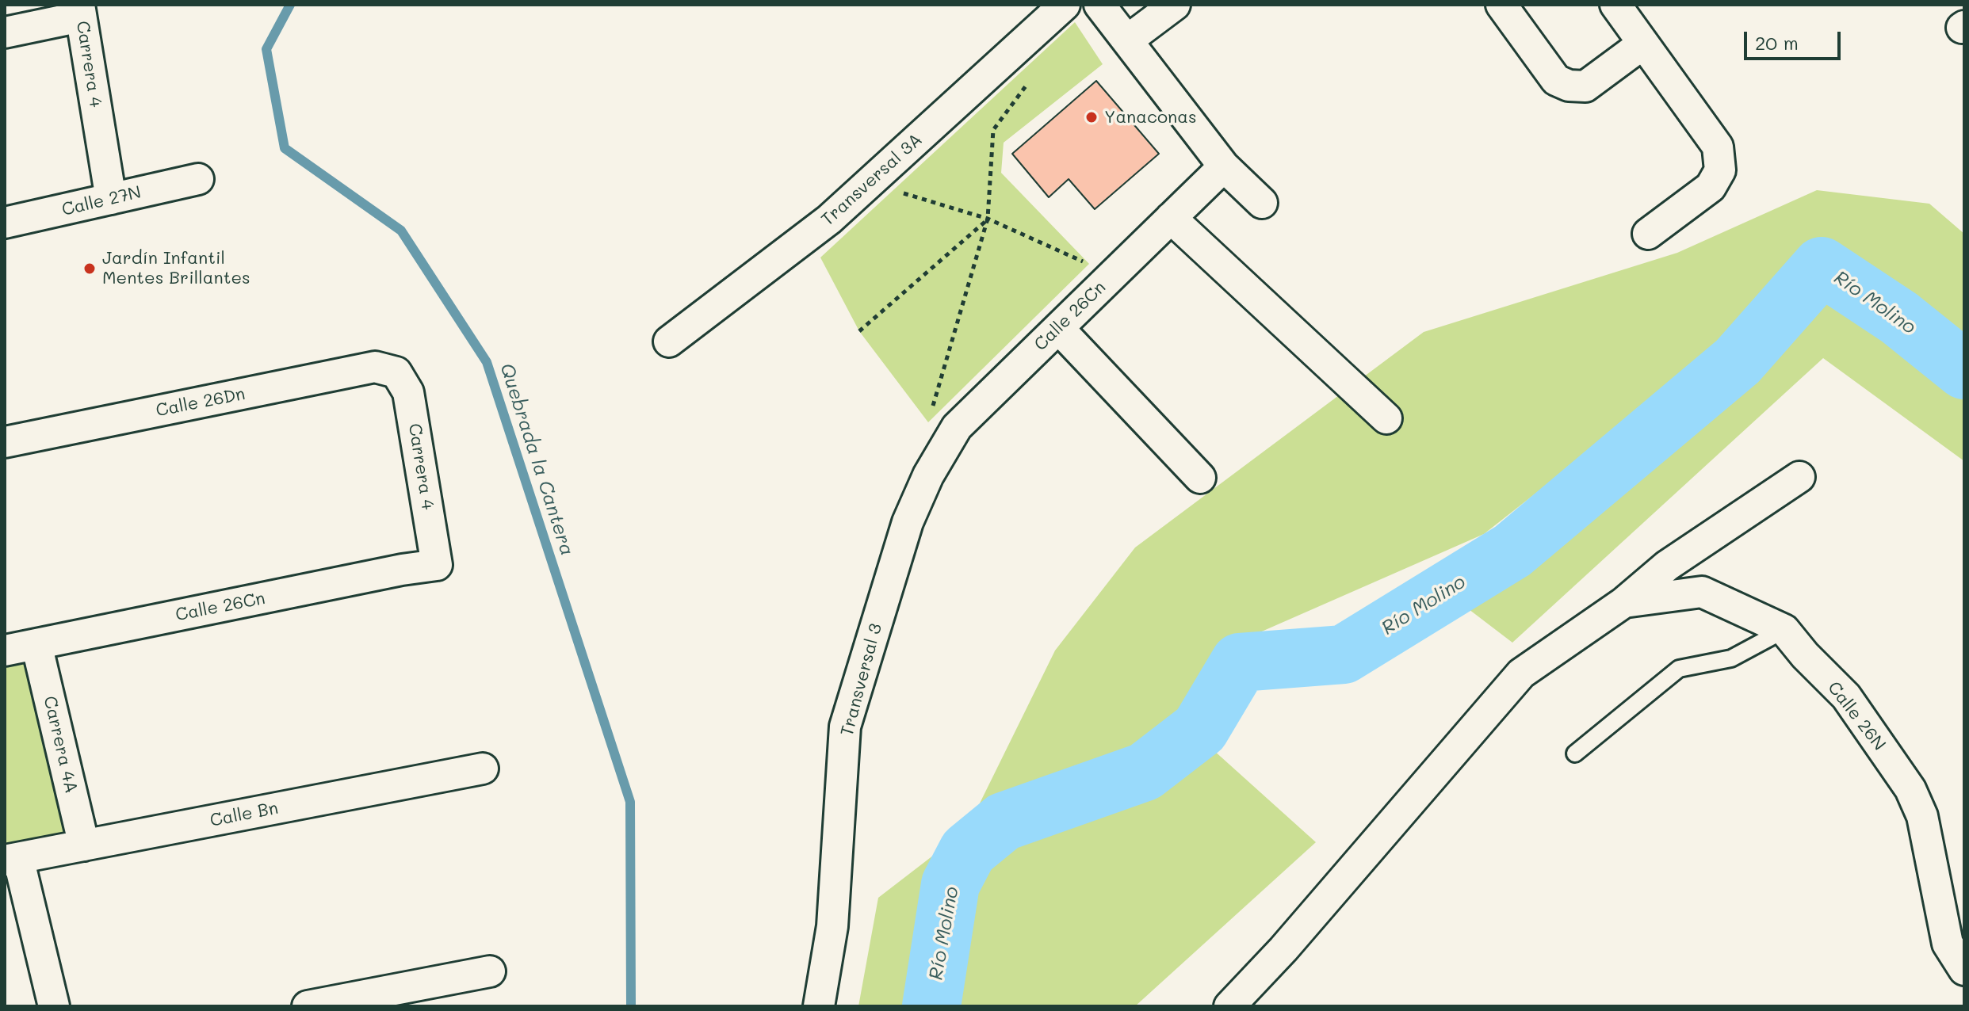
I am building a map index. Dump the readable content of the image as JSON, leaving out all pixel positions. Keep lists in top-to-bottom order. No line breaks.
{"streets":{"street":["Carrera 4","Transversal 3A","Calle 27N","Calle 26Cn","Calle 26Dn","Transversal 3","Calle 26N","Carrera 4A","Calle Bn"]},"crossings":[["Carrera 4","Calle 27N"],["Carrera 4","Calle 26Cn"],["Carrera 4","Calle 26Dn"],["Calle 26Cn","Transversal 3"],["Calle 26Cn","Carrera 4A"],["Carrera 4A","Calle Bn"]],"water":["Río Molino","Quebrada la Cantera"],"places":["Yanaconas","Jardín Infantil Mentes Brillantes"],"scale_bar":"20 m"}
